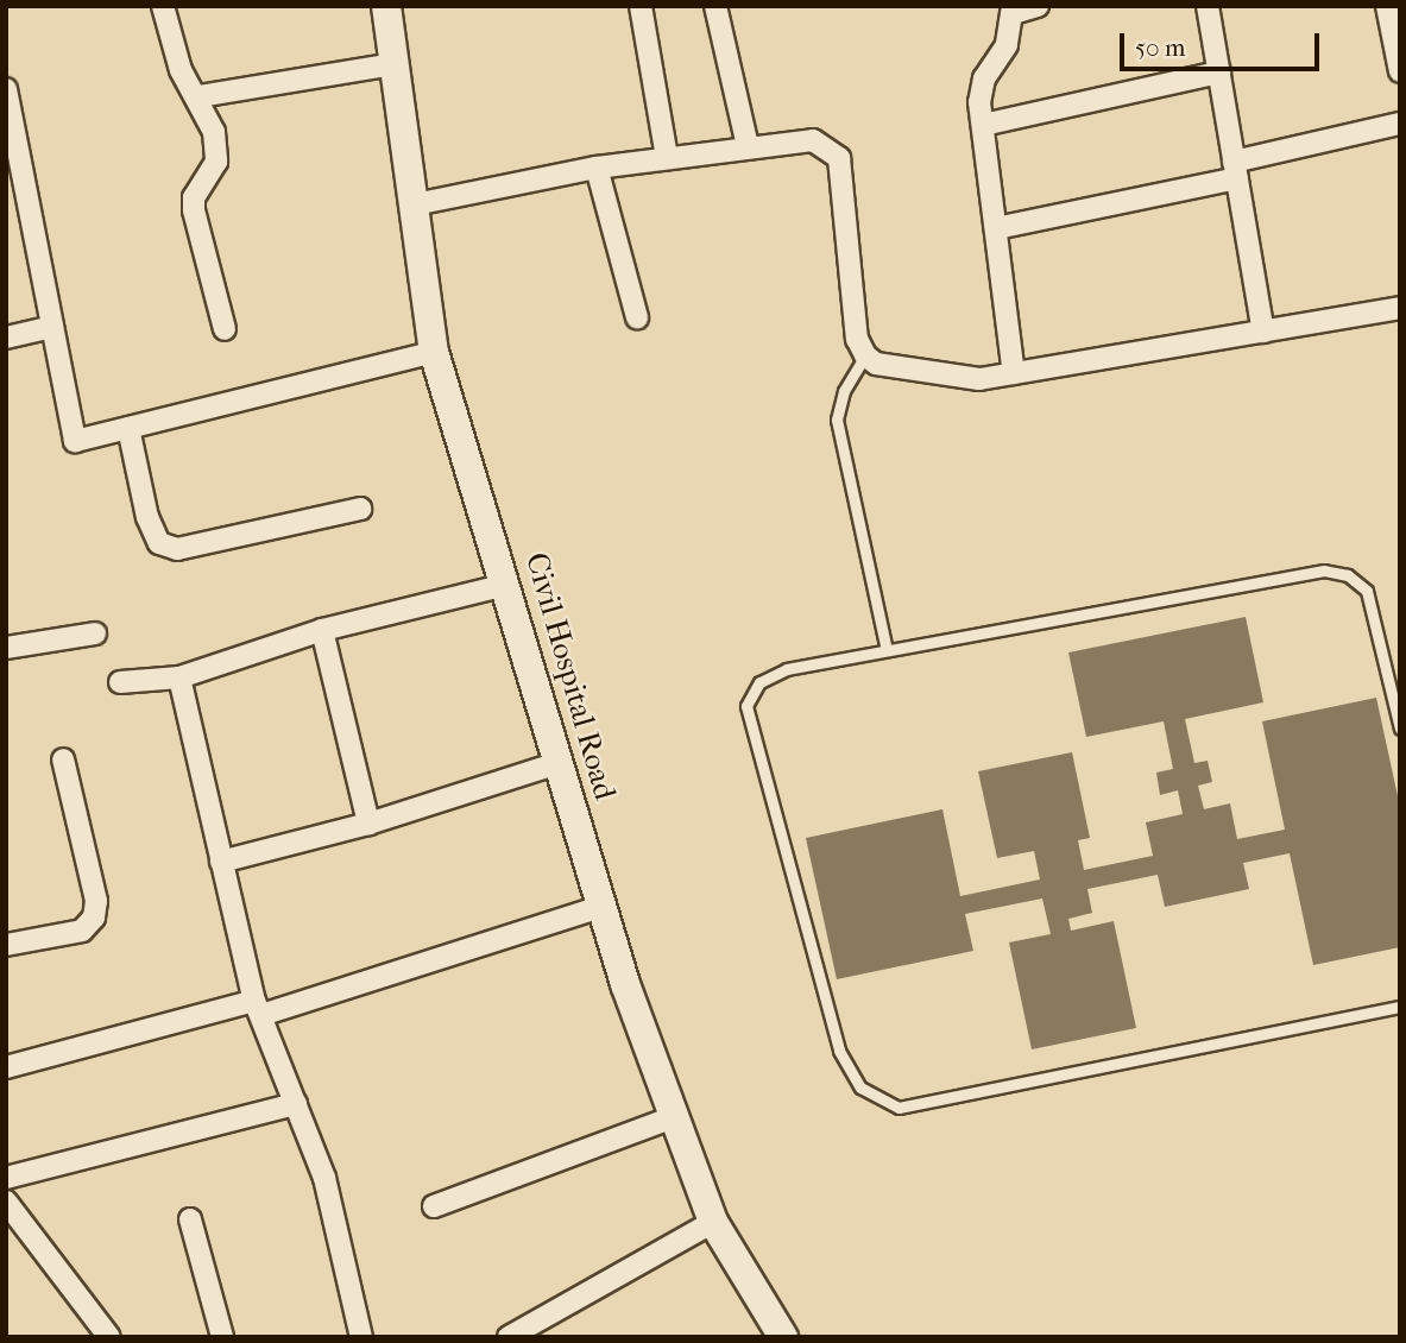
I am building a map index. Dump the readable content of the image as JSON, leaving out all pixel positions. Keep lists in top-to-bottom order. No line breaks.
{"streets":{"street":["Civil Hospital Road"]},"scale_bar":"50 m"}
